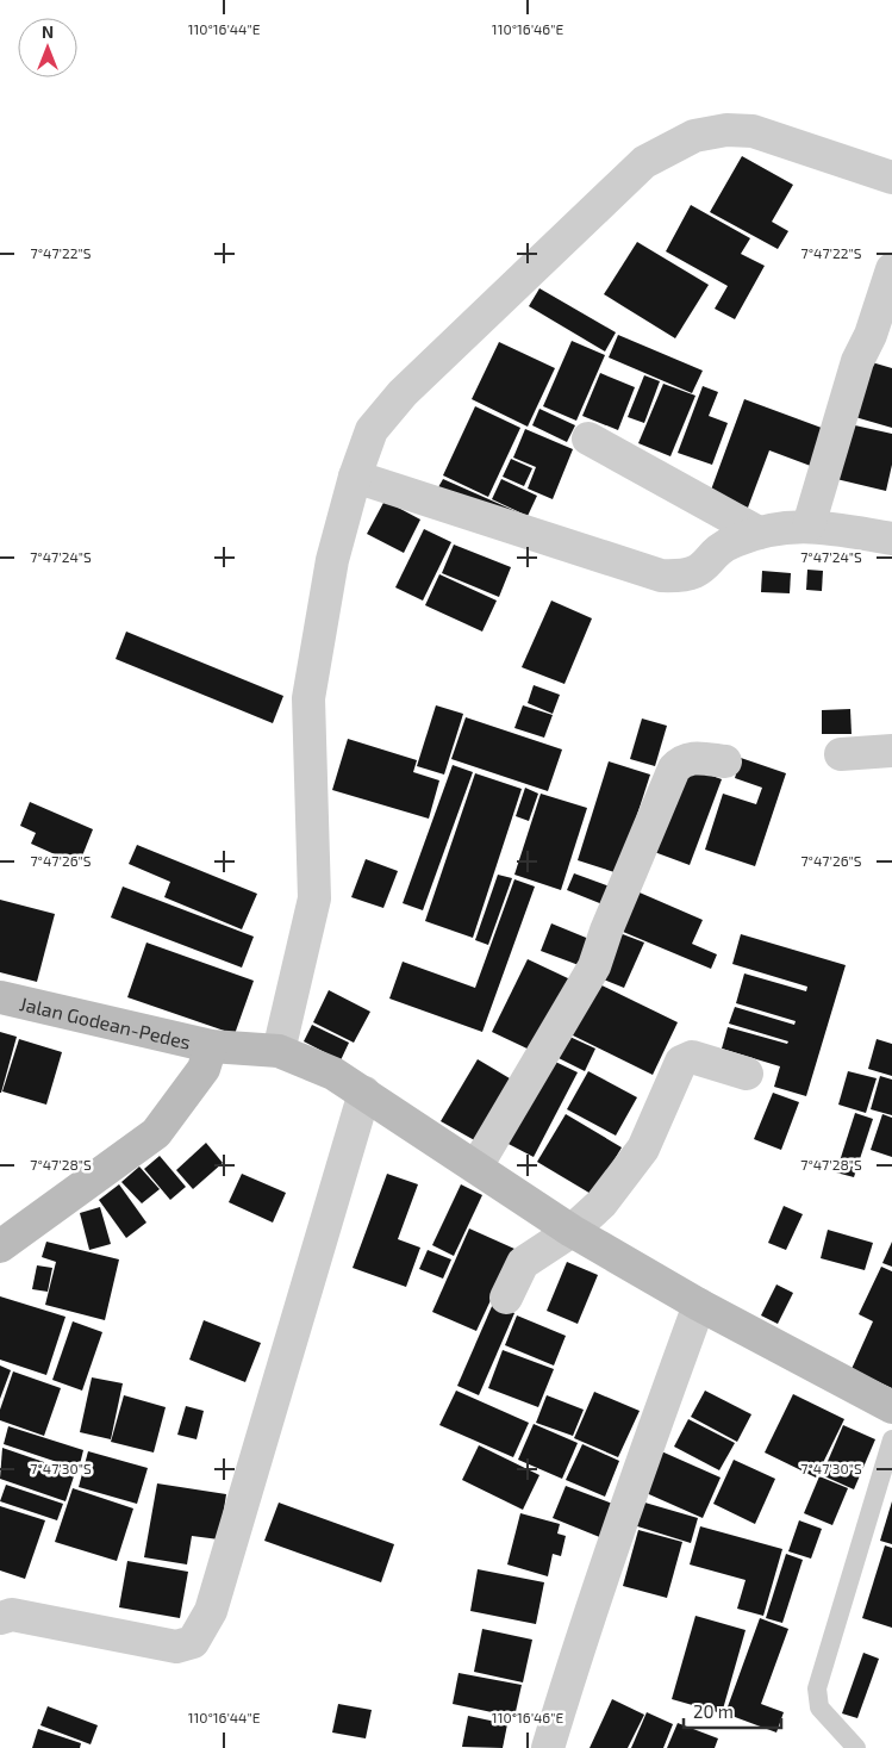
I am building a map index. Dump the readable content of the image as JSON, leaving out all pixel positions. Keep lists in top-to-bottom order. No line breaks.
{"streets":{"street":["Jalan Godean-Pedes"]},"scale_bar":"20 m","north":"top","coordinates":["110°16'44\"E","110°16'46\"E","7°47'22\"S","7°47'24\"S","7°47'26\"S","7°47'28\"S","7°47'30\"S"]}
